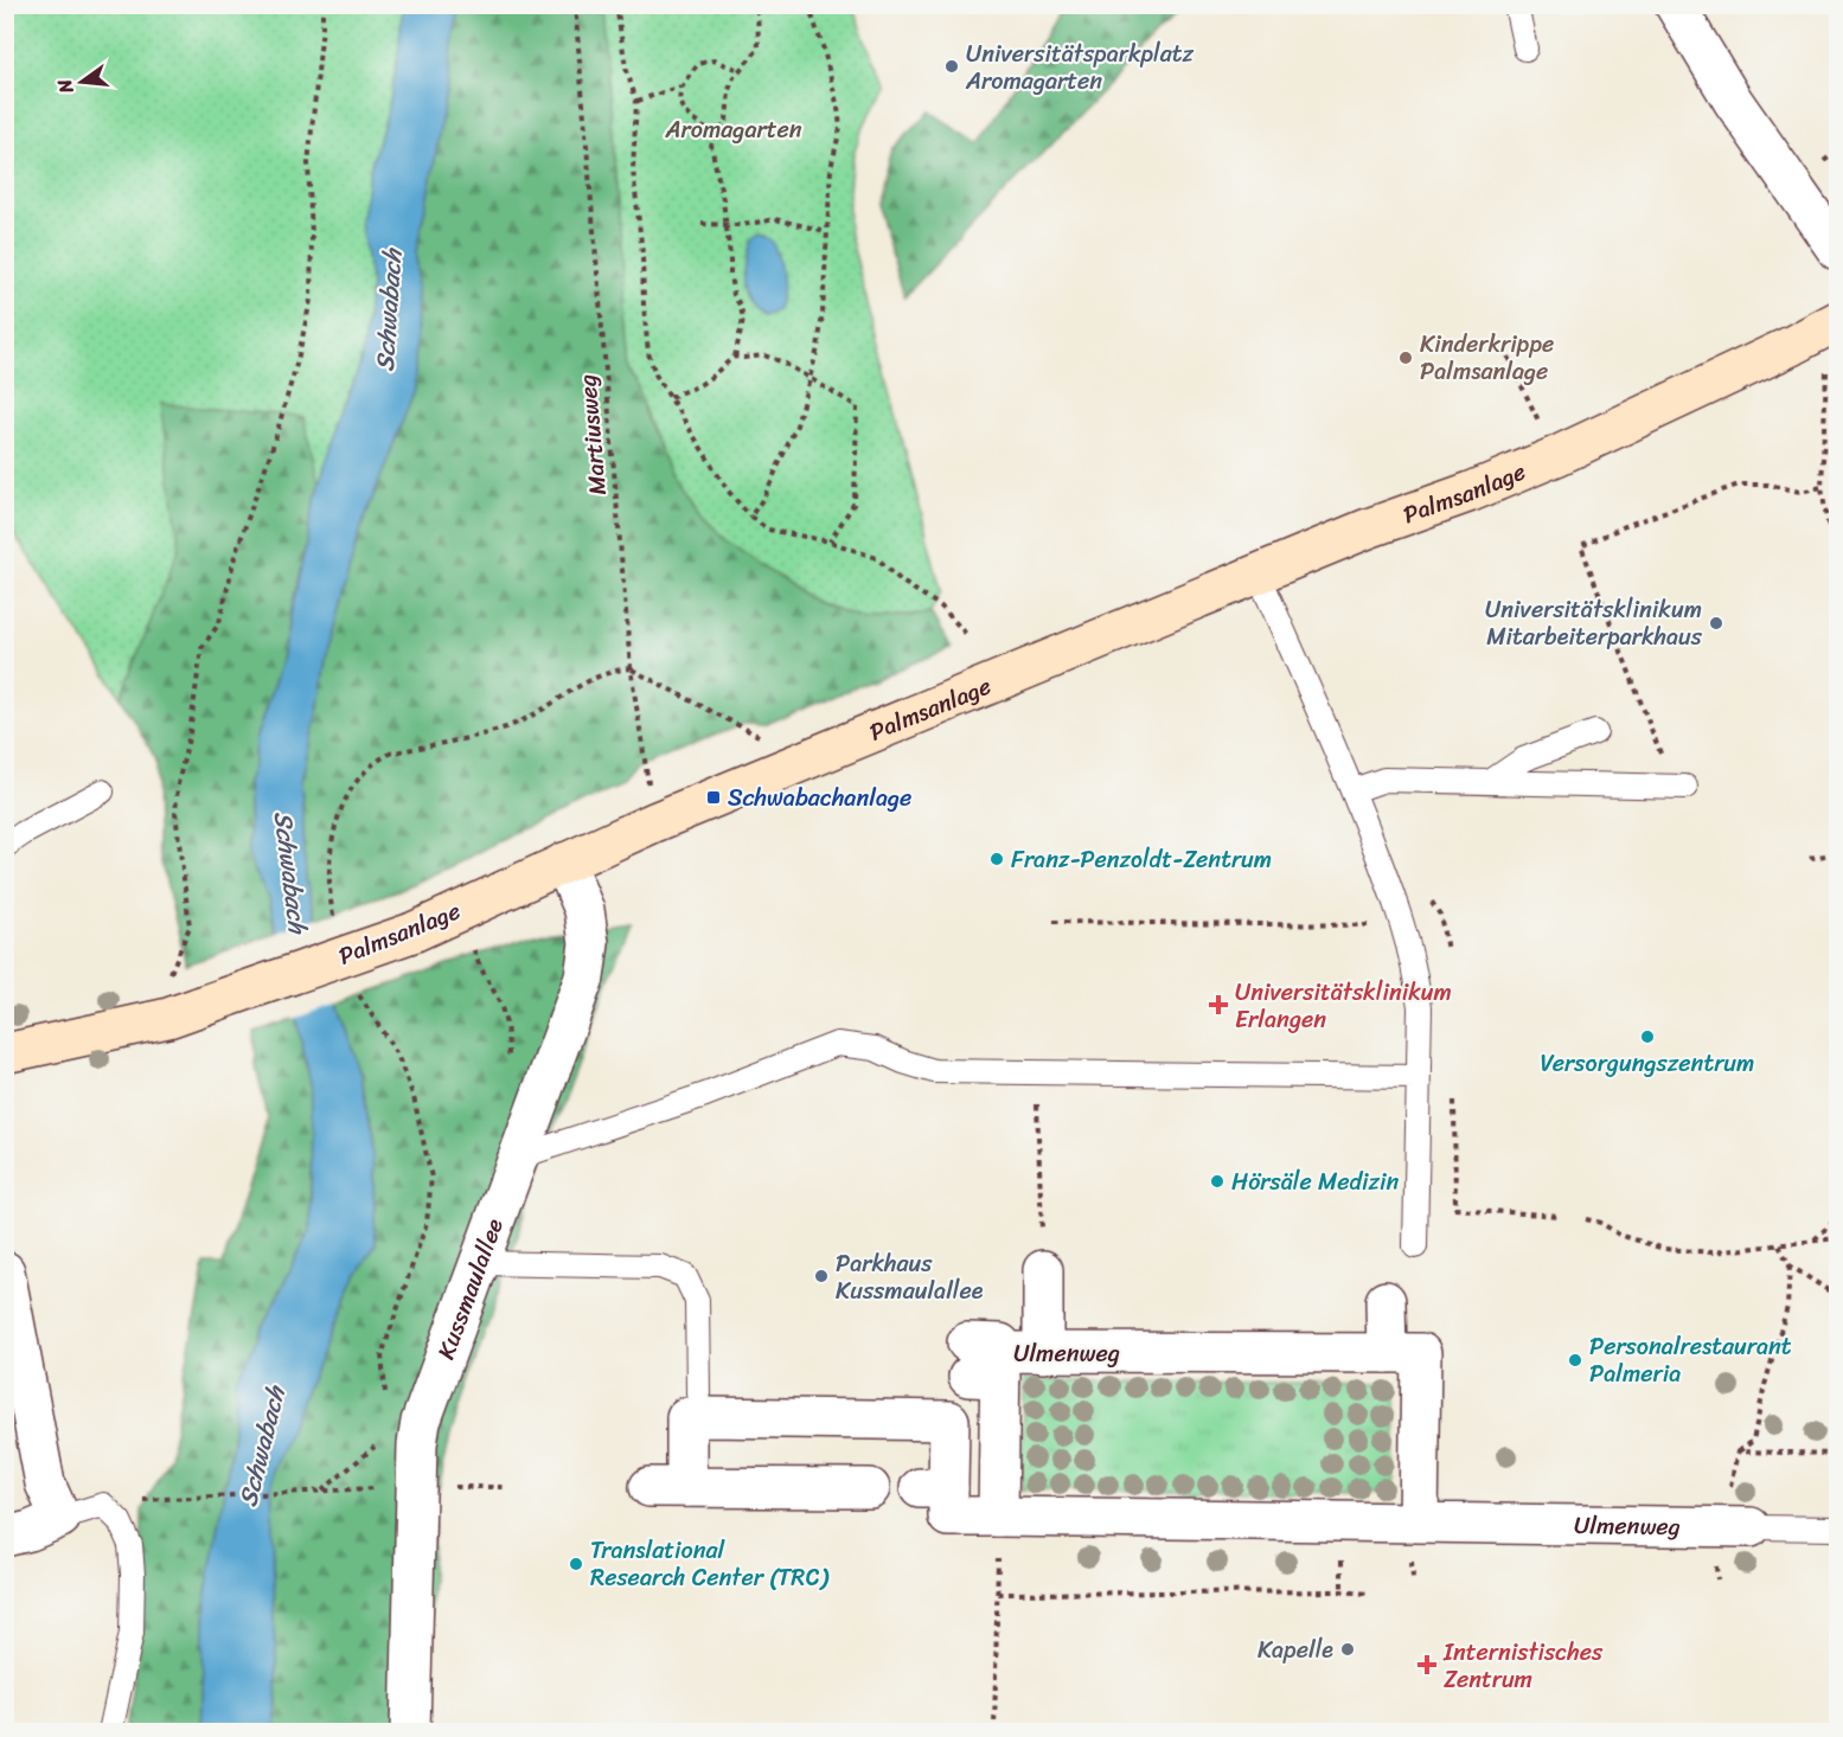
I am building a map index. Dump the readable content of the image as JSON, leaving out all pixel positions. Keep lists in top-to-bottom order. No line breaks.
{"streets":{"street":["Palmsanlage","Kussmaulallee","Ulmenweg"],"path":["Martiusweg"]},"crossings":[["Martiusweg","Palmsanlage"],["Palmsanlage","Kussmaulallee"]],"water":["Schwabach"],"parks":["Aromagarten"],"places":{"other":["Universitätsparkplatz Aromagarten","Kinderkrippe Palmsanlage","Universitätsklinikum Mitarbeiterparkhaus","Franz-Penzoldt-Zentrum","Versorgungszentrum","Hörsäle Medizin","Parkhaus Kussmaulallee","Personalrestaurant Palmeria","Translational Research Center (TRC)","Kapelle"],"transit":["Schwabachanlage"],"health":["Universitätsklinikum Erlangen","Internistisches Zentrum"]},"north":"left"}
